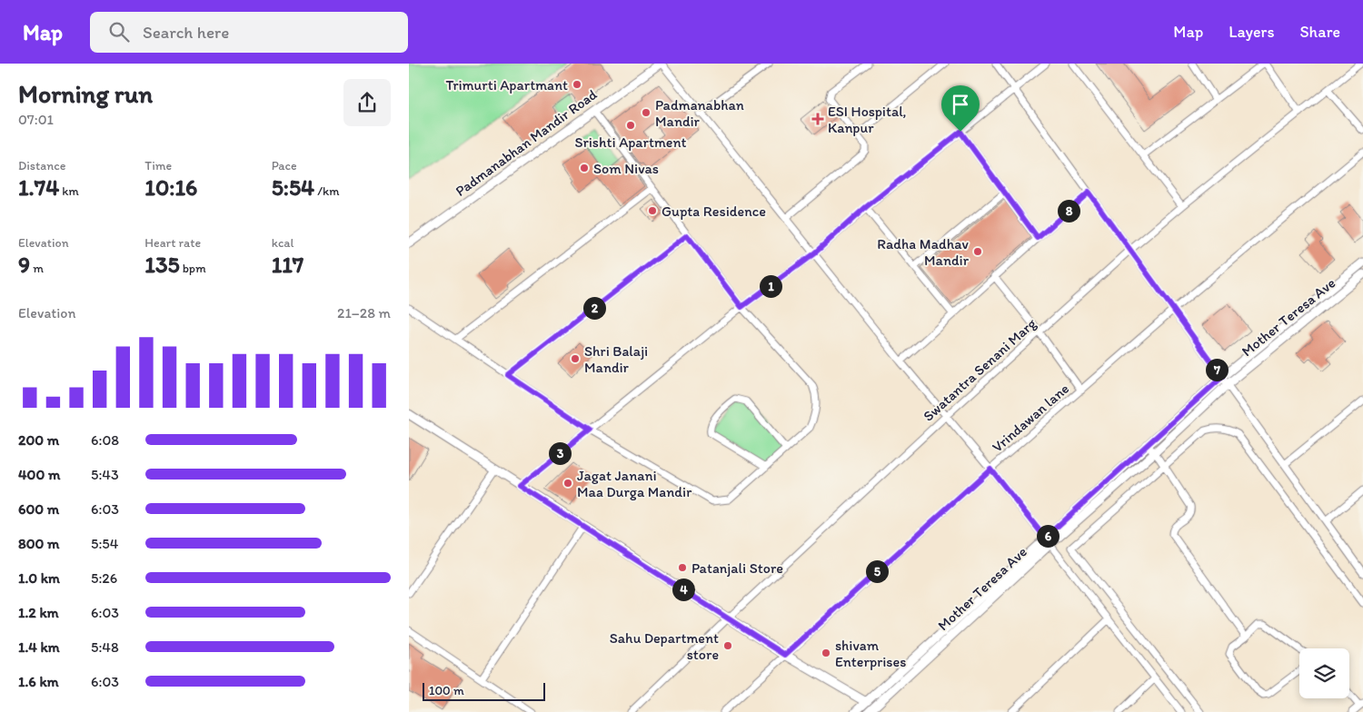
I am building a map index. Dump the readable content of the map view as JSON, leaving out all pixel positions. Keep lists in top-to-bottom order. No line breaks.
{"streets":{"street":["Padmanabhan Mandir Road","Mother Teresa Ave","Swatantra Senani Marg","Vrindawan lane"]},"places":{"other":["Trimurti Apartmant","Padmanabhan Mandir","Srishti Apartment","Som Nivas","Gupta Residence","Radha Madhav Mandir","Shri Balaji Mandir","Jagat Janani Maa Durga Mandir","Patanjali Store","Sahu Department store","shivam Enterprises"],"health":["ESI Hospital, Kanpur"]},"scale_bar":"100 m","page":{"header":"Map","search":"Search here","nav":["Map","Layers","Share"],"heading":["Morning run","07:01"],"stats":[["Distance","1.74 km"],["Time","10:16"],["Pace","5:54 /km"],["Elevation","9 m"],["Heart rate","135 bpm"],["kcal","117"]],"pins":["8","1","2","7","3","6","5","4"],"chart":["Elevation","21–28 m"],"list":[{"name":"200 m","note":"6:08"},{"name":"400 m","note":"5:43"},{"name":"600 m","note":"6:03"},{"name":"800 m","note":"5:54"},{"name":"1.0 km","note":"5:26"},{"name":"1.2 km","note":"6:03"},{"name":"1.4 km","note":"5:48"},{"name":"1.6 km","note":"6:03"}],"scale":"100 m"}}
